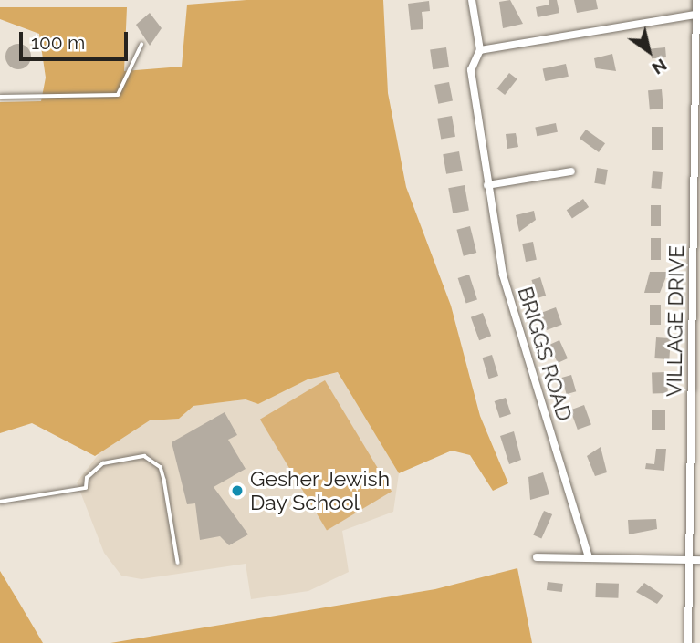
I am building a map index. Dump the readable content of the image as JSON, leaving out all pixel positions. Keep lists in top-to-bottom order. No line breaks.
{"streets":{"street":["VILLAGE DRIVE","BRIGGS ROAD"]},"places":["Gesher Jewish Day School"],"scale_bar":"100 m","north":"bottom right"}
